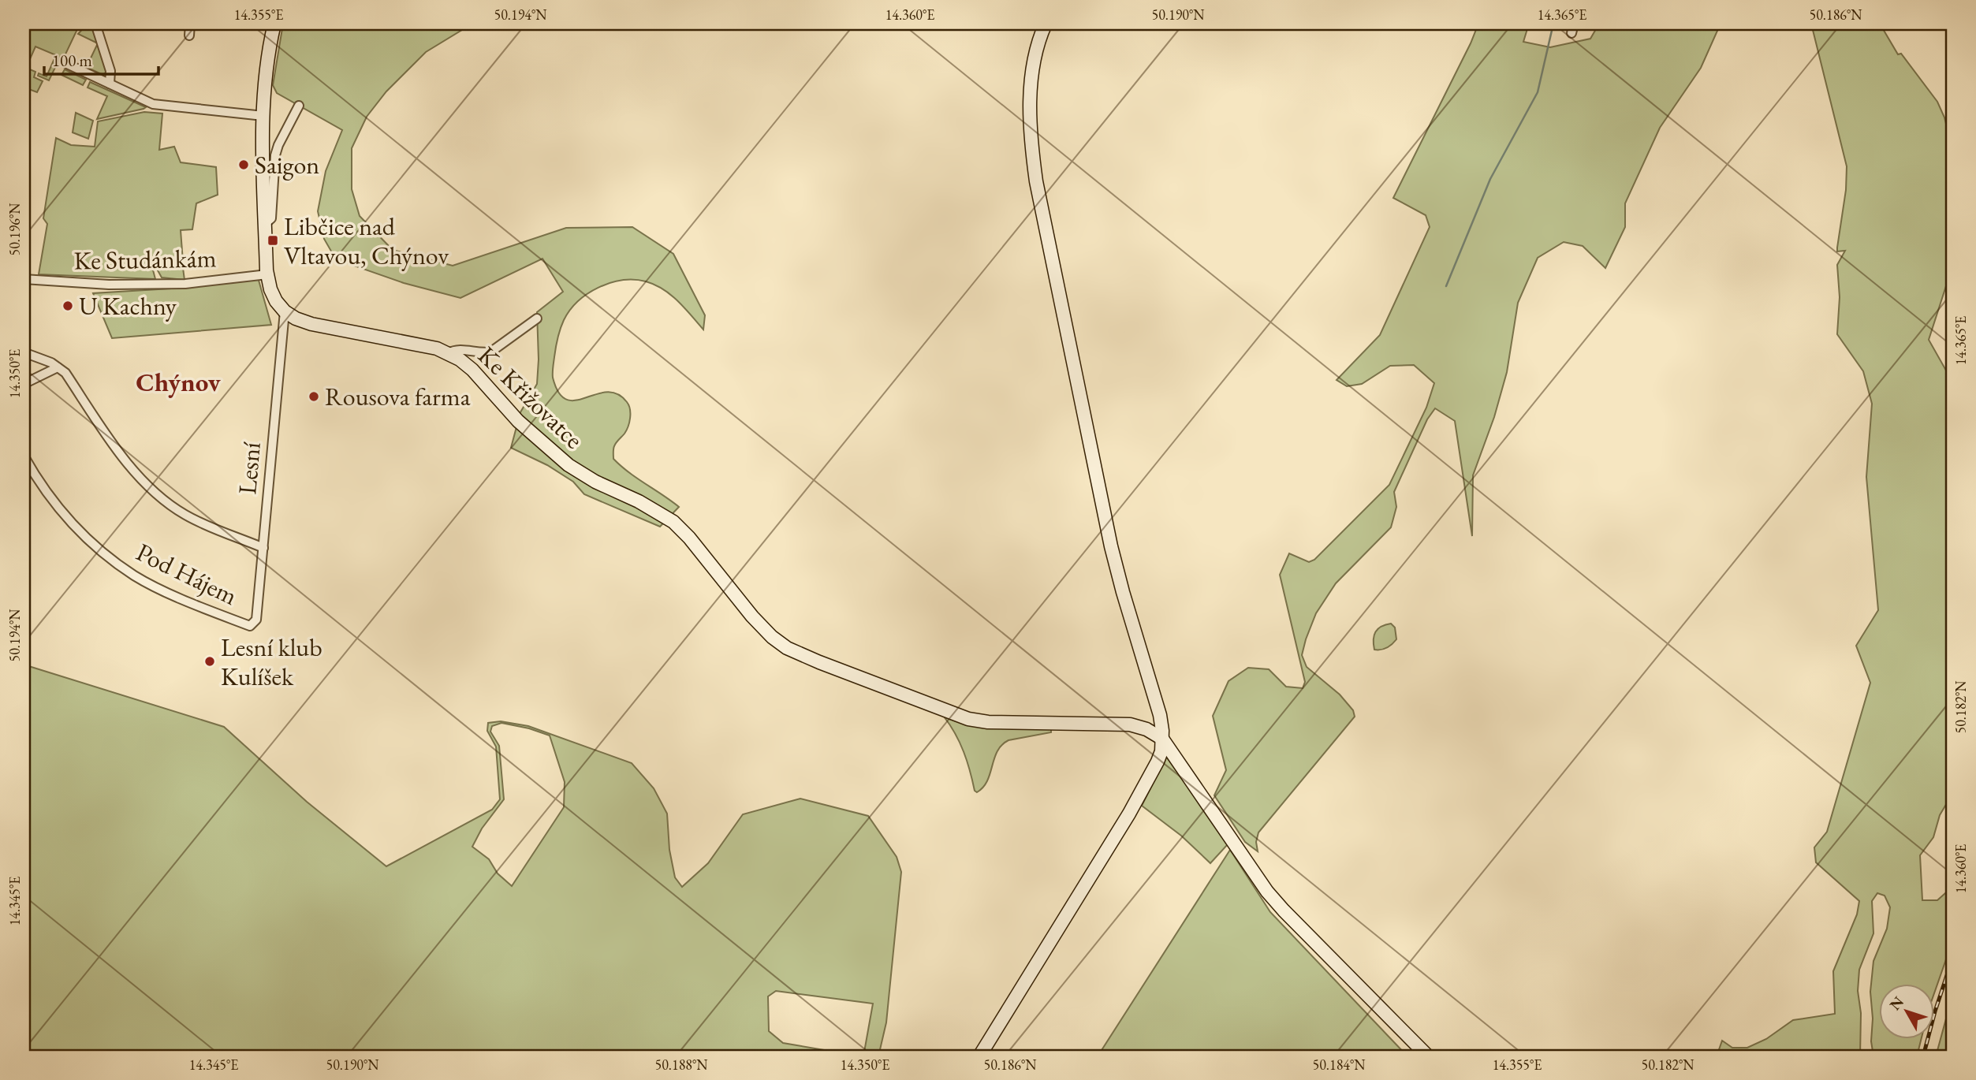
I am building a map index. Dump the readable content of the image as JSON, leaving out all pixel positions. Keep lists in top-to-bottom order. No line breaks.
{"streets":{"street":["Ke Studánkám","Ke Křižovatce","Lesní","Pod Hájem"]},"crossings":[["Ke Křižovatce","Lesní"],["Lesní","Pod Hájem"]],"districts":["Chýnov"],"places":{"other":["Saigon","U Kachny","Rousova farma","Lesní klub Kulíšek"],"transit":["Libčice nad Vltavou, Chýnov"]},"scale_bar":"100 m","north":"top left","coordinates":["14.355°E","50.194°N","14.360°E","50.190°N","14.365°E","50.186°N","50.196°N","14.350°E","50.182°N","14.345°E","50.188°N","50.184°N"]}
